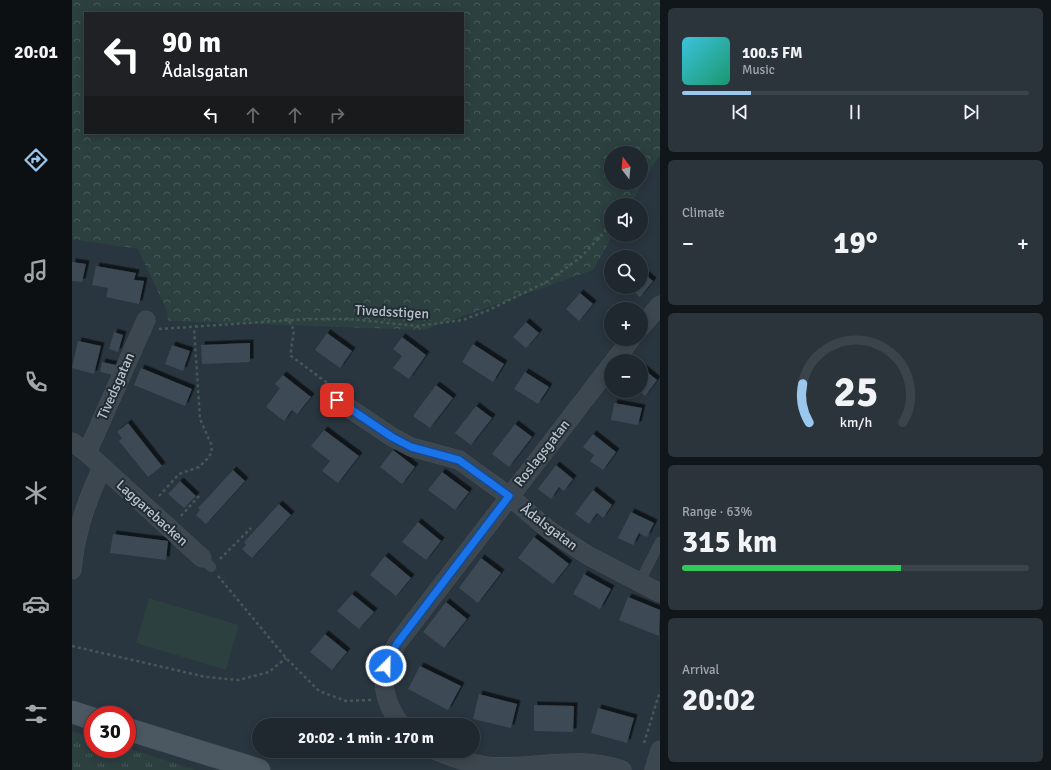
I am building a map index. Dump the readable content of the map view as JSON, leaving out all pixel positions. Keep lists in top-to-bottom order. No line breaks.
{"streets":{"street":["Tivedsgatan","Roslagsgatan","Laggarebacken","Ådalsgatan"],"path":["Tivedsstigen"]},"crossings":[["Tivedsstigen","Tivedsgatan"],["Tivedsgatan","Laggarebacken"],["Roslagsgatan","Ådalsgatan"]],"north":"top","page":{"tabs":"20:01","turn":["90 m","Ådalsgatan"],"song":["100.5 FM","Music"],"map_buttons":["+","−"],"tile":["Climate",["Range · 63%","315 km"],["Arrival","20:02"]],"heat":["−","19°","+"],"limit":"30","trip":"20:02 · 1 min · 170 m","gauge":["25","km/h"]}}
